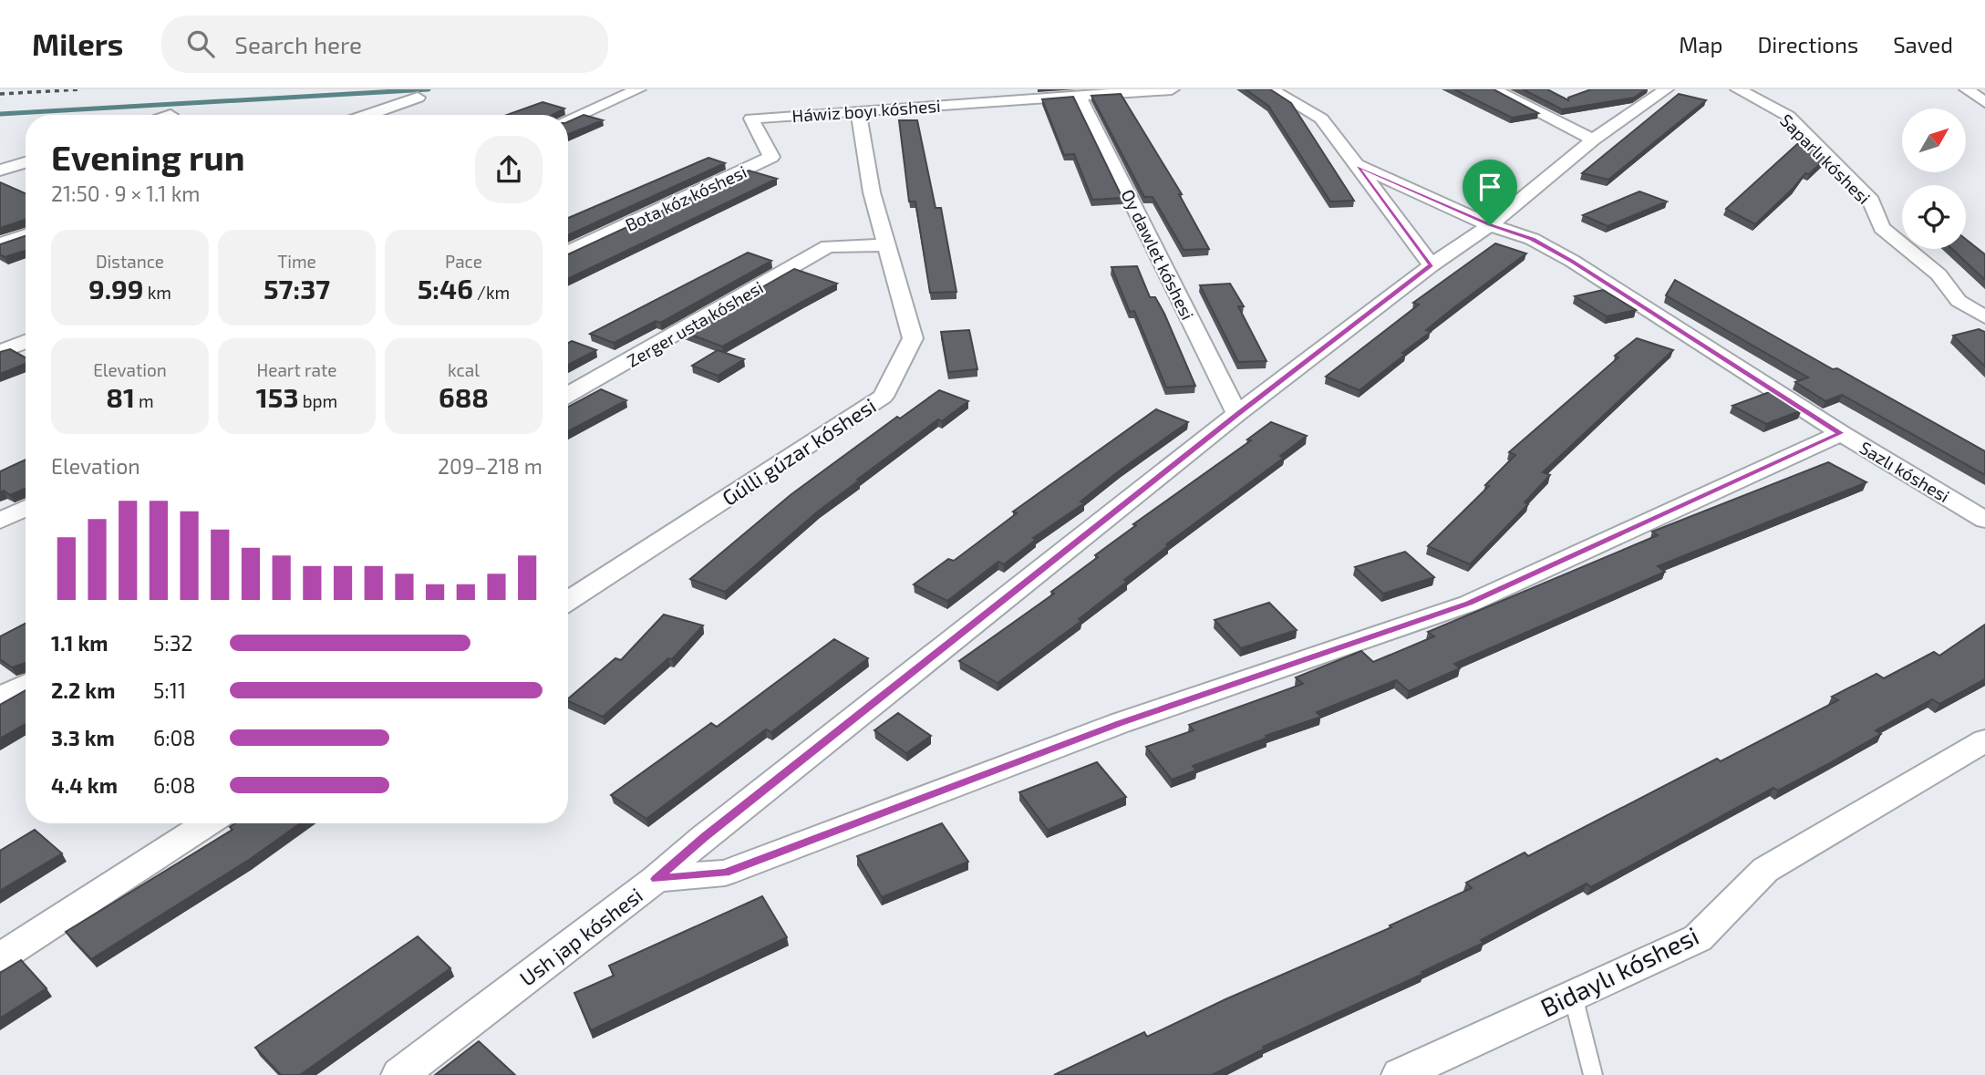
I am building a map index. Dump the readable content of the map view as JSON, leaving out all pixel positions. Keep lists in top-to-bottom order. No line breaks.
{"streets":{"street":["Háwiz boyı kóshesi","Saparlı kóshesi","Bota kóz kóshesi","Oy dawlet kóshesi","Zerger usta kóshesi","Gúlli gúzar kóshesi","Sazlı kóshesi","Ush jap kóshesi","Bidaylı kóshesi"]},"crossings":[["Háwiz boyı kóshesi","Bota kóz kóshesi"],["Háwiz boyı kóshesi","Oy dawlet kóshesi"],["Háwiz boyı kóshesi","Gúlli gúzar kóshesi"],["Oy dawlet kóshesi","Ush jap kóshesi"],["Zerger usta kóshesi","Gúlli gúzar kóshesi"],["Sazlı kóshesi","Ush jap kóshesi"]],"north":"top right","page":{"header":"Milers","search":"Search here","nav":["Map","Directions","Saved"],"heading":["Evening run","21:50 · 9 × 1.1 km"],"stats":[["Distance","9.99 km"],["Time","57:37"],["Pace","5:46 /km"],["Elevation","81 m"],["Heart rate","153 bpm"],["kcal","688"]],"chart":["Elevation","209–218 m"],"list":[{"name":"1.1 km","note":"5:32"},{"name":"2.2 km","note":"5:11"},{"name":"3.3 km","note":"6:08"},{"name":"4.4 km","note":"6:08"}]}}
